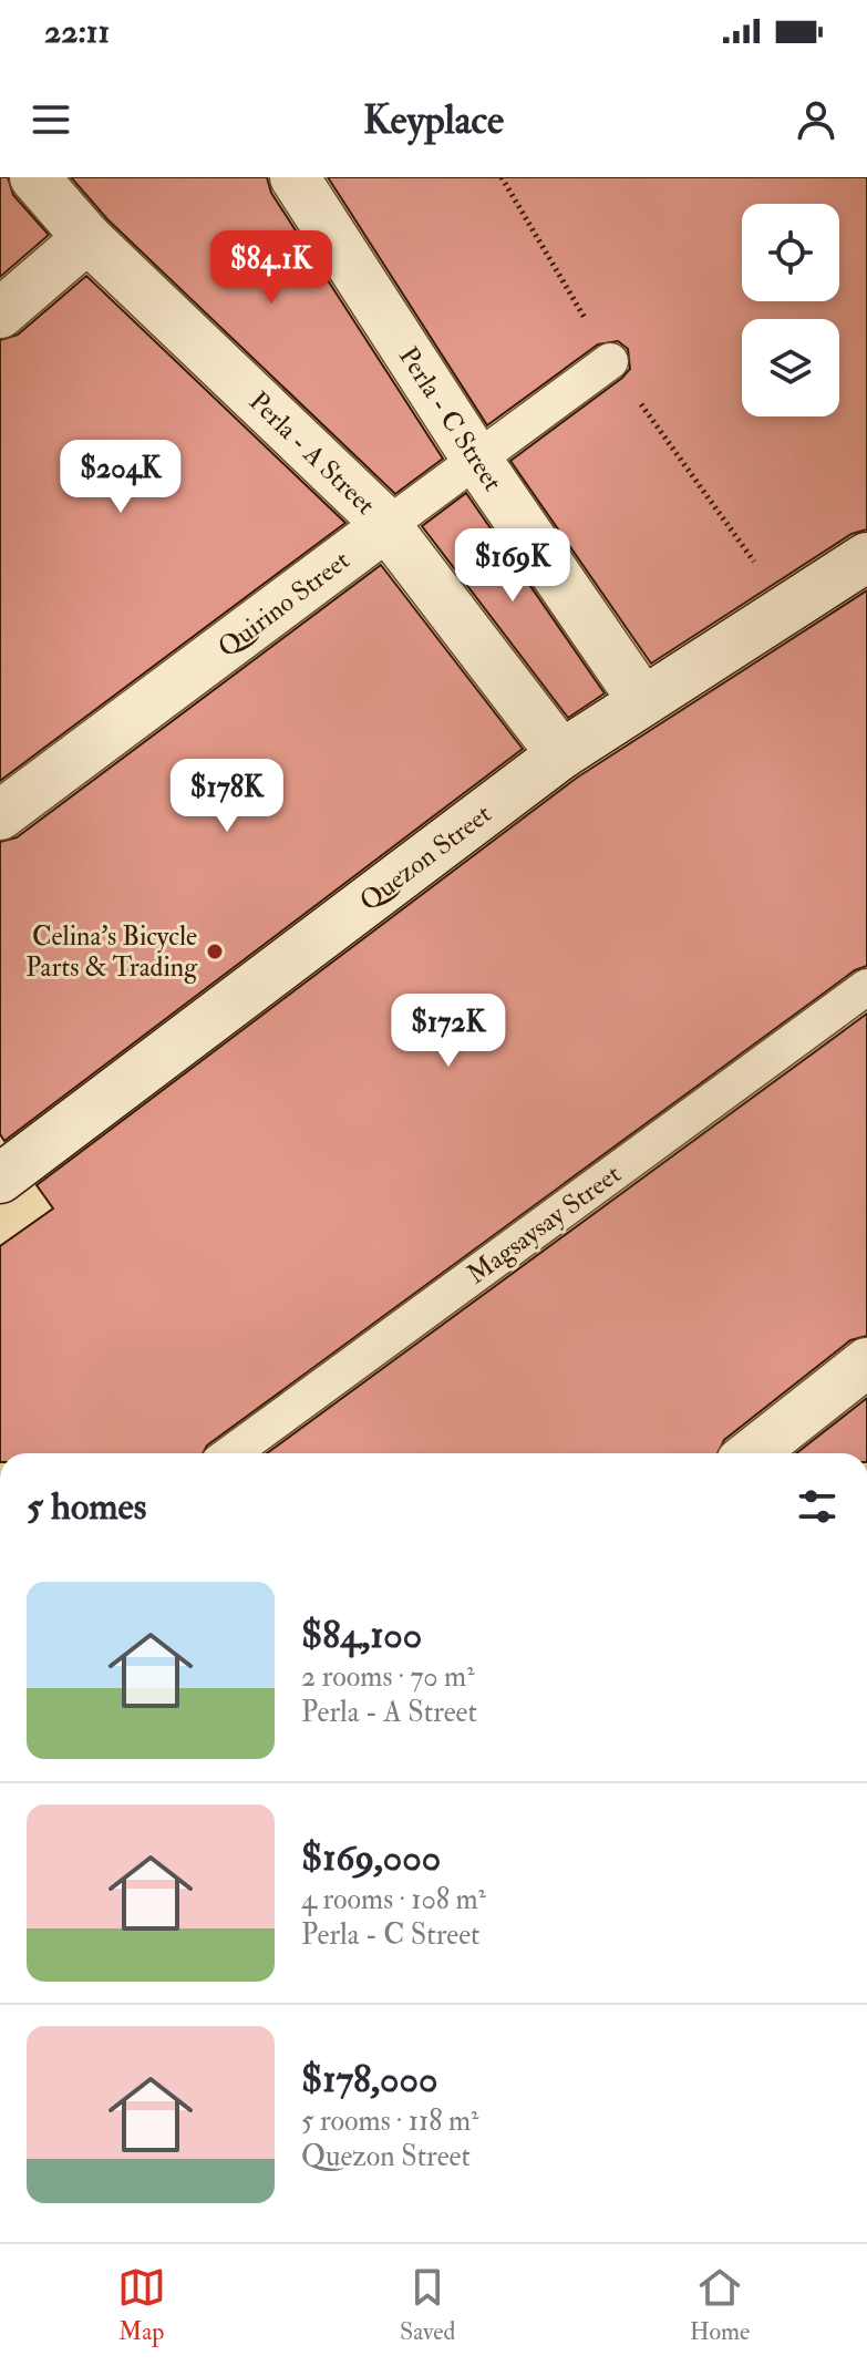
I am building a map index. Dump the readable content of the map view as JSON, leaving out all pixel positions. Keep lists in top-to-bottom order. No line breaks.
{"streets":{"street":["Perla - C Street","Perla - A Street","Quirino Street","Quezon Street"],"lane":["Magsaysay Street"]},"crossings":[["Perla - C Street","Quirino Street"],["Perla - C Street","Quezon Street"],["Perla - A Street","Quirino Street"],["Perla - A Street","Quezon Street"]],"places":["Celina's Bicycle Parts & Trading"],"page":{"status":"22:11","header":"Keyplace","price":["$84.1K","$204K","$169K","$178K","$172K"],"heading":"5 homes","list":[{"name":"$84,100","note":"2 rooms · 70 m² · Perla - A Street"},{"name":"$169,000","note":"4 rooms · 108 m² · Perla - C Street"},{"name":"$178,000","note":"5 rooms · 118 m² · Quezon Street"}],"tabs":["Map","Saved","Home"]}}
